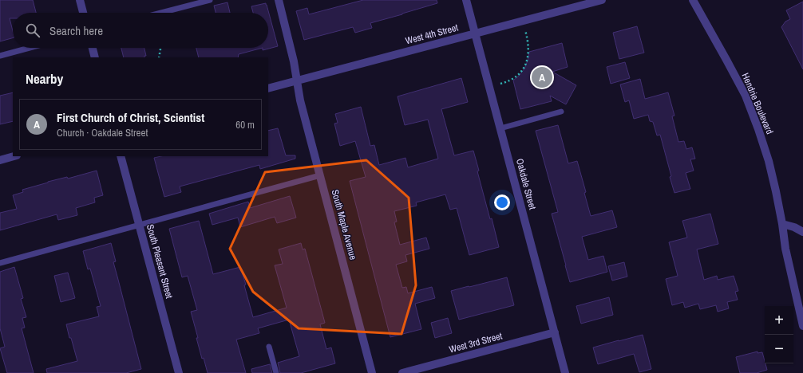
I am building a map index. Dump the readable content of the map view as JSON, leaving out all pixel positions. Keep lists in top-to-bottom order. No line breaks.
{"streets":{"street":["West 4th Street","Hendrie Boulevard","Oakdale Street","South Maple Avenue","South Pleasant Street","West 3rd Street"]},"crossings":[["West 4th Street","Oakdale Street"],["West 4th Street","South Maple Avenue"],["Oakdale Street","West 3rd Street"]],"page":{"search":"Search here","heading":"Nearby","pins":"A","list":[{"mark":"A","name":"First Church of Christ, Scientist","note":"Church · Oakdale Street","value":"60 m"}],"map_buttons":["+","−"]}}
